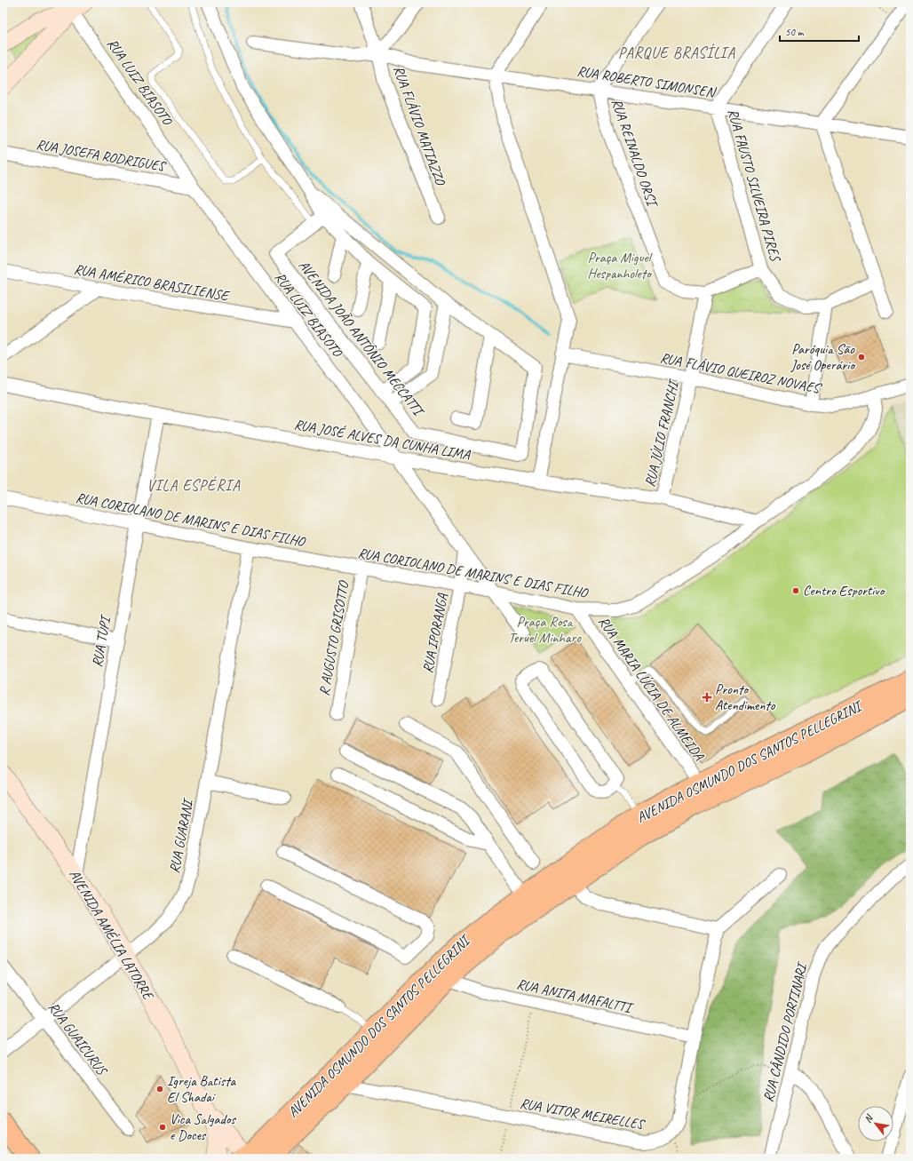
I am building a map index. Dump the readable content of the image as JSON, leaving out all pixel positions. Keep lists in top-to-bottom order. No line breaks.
{"streets":{"main road":["AVENIDA OSMUNDO DOS SANTOS PELLEGRINI","AVENIDA AMÉLIA LATORRE"],"street":["RUA LUIZ BIASOTO","RUA ROBERTO SIMONSEN","RUA FLÁVIO MATIAZZO","RUA REINALDO ORSI","RUA JOSEFA RODRIGUES","RUA FAUSTO SILVEIRA PIRES","RUA AMÉRICO BRASILIENSE","AVENIDA JOÃO ANTÔNIO MECCATTI","RUA FLÁVIO QUEIROZ NOVAES","RUA JÚLIO FRANCHI","RUA JOSÉ ALVES DA CUNHA LIMA","RUA CORIOLANO DE MARINS E DIAS FILHO","RUA IPORANGA","R AUGUSTO GRISOTTO","RUA TUPI","RUA MARIA LÚCIA DE ALMEIDA","RUA GUARANI","RUA ANITA MAFALTTI","RUA CÂNDIDO PORTINARI","RUA GUAICURUS","RUA VITOR MEIRELLES"]},"crossings":[["RUA LUIZ BIASOTO","RUA JOSEFA RODRIGUES"],["RUA LUIZ BIASOTO","RUA AMÉRICO BRASILIENSE"],["RUA LUIZ BIASOTO","RUA JOSÉ ALVES DA CUNHA LIMA"],["RUA LUIZ BIASOTO","RUA CORIOLANO DE MARINS E DIAS FILHO"],["RUA LUIZ BIASOTO","RUA IPORANGA"],["RUA ROBERTO SIMONSEN","RUA FLÁVIO MATIAZZO"],["RUA ROBERTO SIMONSEN","RUA REINALDO ORSI"],["RUA ROBERTO SIMONSEN","RUA FAUSTO SILVEIRA PIRES"],["RUA REINALDO ORSI","RUA JÚLIO FRANCHI"],["RUA FLÁVIO QUEIROZ NOVAES","RUA JÚLIO FRANCHI"],["RUA FLÁVIO QUEIROZ NOVAES","RUA CORIOLANO DE MARINS E DIAS FILHO"],["RUA JÚLIO FRANCHI","RUA JOSÉ ALVES DA CUNHA LIMA"],["RUA JOSÉ ALVES DA CUNHA LIMA","RUA CORIOLANO DE MARINS E DIAS FILHO"],["RUA JOSÉ ALVES DA CUNHA LIMA","RUA TUPI"],["RUA CORIOLANO DE MARINS E DIAS FILHO","RUA IPORANGA"],["RUA CORIOLANO DE MARINS E DIAS FILHO","R AUGUSTO GRISOTTO"],["RUA CORIOLANO DE MARINS E DIAS FILHO","RUA TUPI"],["RUA CORIOLANO DE MARINS E DIAS FILHO","RUA MARIA LÚCIA DE ALMEIDA"],["RUA CORIOLANO DE MARINS E DIAS FILHO","RUA GUARANI"],["RUA TUPI","AVENIDA AMÉLIA LATORRE"],["RUA MARIA LÚCIA DE ALMEIDA","AVENIDA OSMUNDO DOS SANTOS PELLEGRINI"],["AVENIDA OSMUNDO DOS SANTOS PELLEGRINI","AVENIDA AMÉLIA LATORRE"],["AVENIDA OSMUNDO DOS SANTOS PELLEGRINI","RUA ANITA MAFALTTI"],["AVENIDA OSMUNDO DOS SANTOS PELLEGRINI","RUA VITOR MEIRELLES"],["RUA GUARANI","AVENIDA AMÉLIA LATORRE"],["RUA GUARANI","RUA GUAICURUS"]],"districts":["PARQUE BRASÍLIA","VILA ESPÉRIA"],"parks":["Praça Miguel Hespanholeto","Praça Rosa Teruel Minharo"],"places":{"other":["Paróquia São José Operário","Centro Esportivo","Igreja Batista El Shadai","Vica Salgados e Doces"],"health":["Pronto Atendimento"]},"scale_bar":"50 m","north":"top left"}
